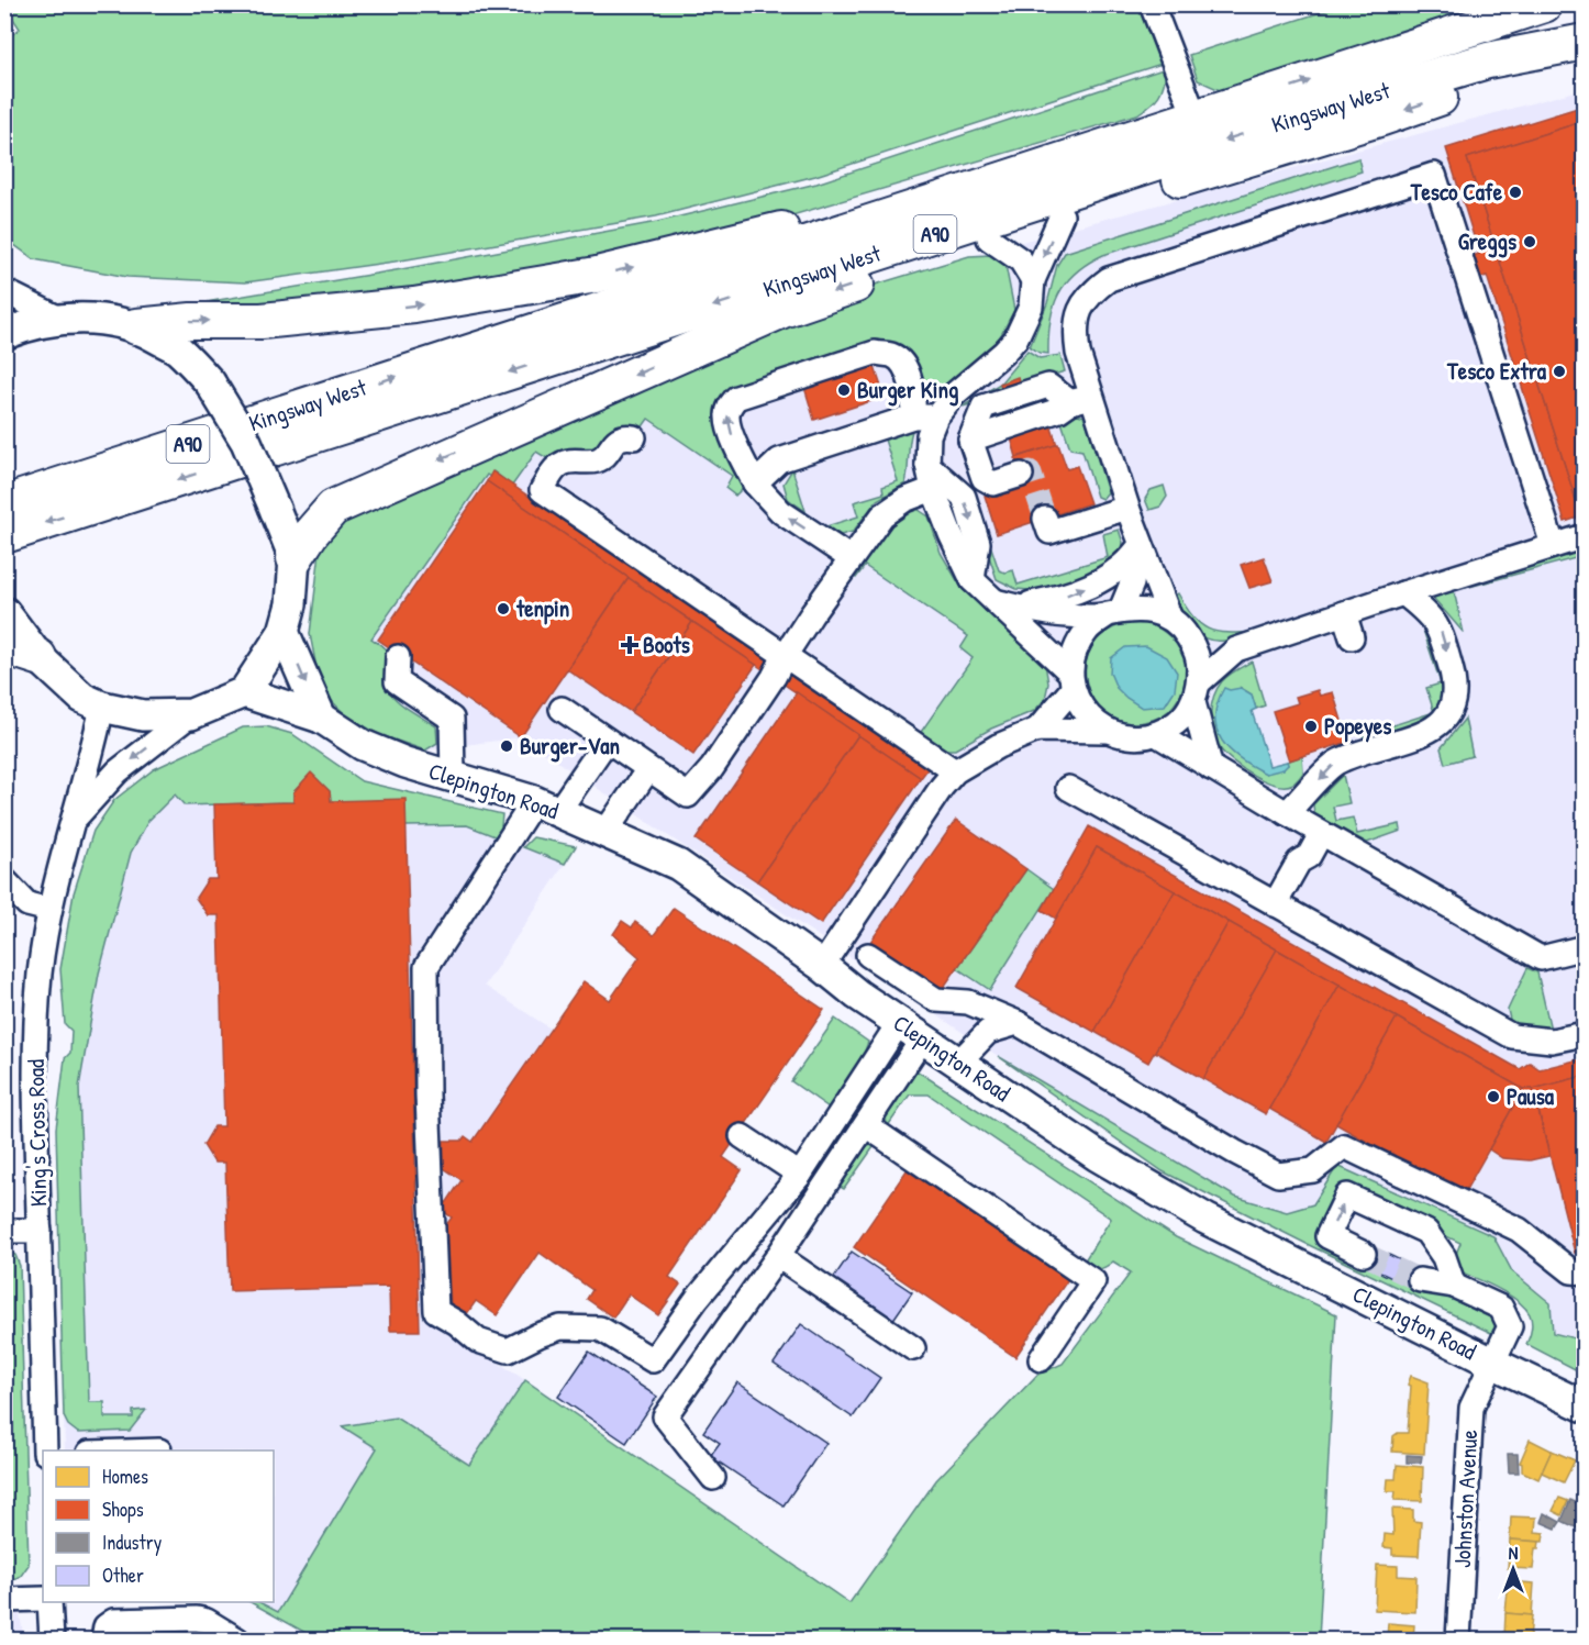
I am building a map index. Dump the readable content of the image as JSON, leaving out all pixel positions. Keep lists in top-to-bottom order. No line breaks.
{"streets":{"highway":["Kingsway West","A90"],"main road":["Clepington Road"],"street":["King's Cross Road","Johnston Avenue"]},"crossings":[["Kingsway West","A90"],["Kingsway West","Clepington Road"],["Clepington Road","Johnston Avenue"]],"places":{"other":["Tesco Cafe","Greggs","Tesco Extra","Burger King","tenpin","Popeyes","Burger-Van","Pausa"],"health":["Boots"]},"legend":["Homes","Shops","Industry","Other"],"north":"top"}
